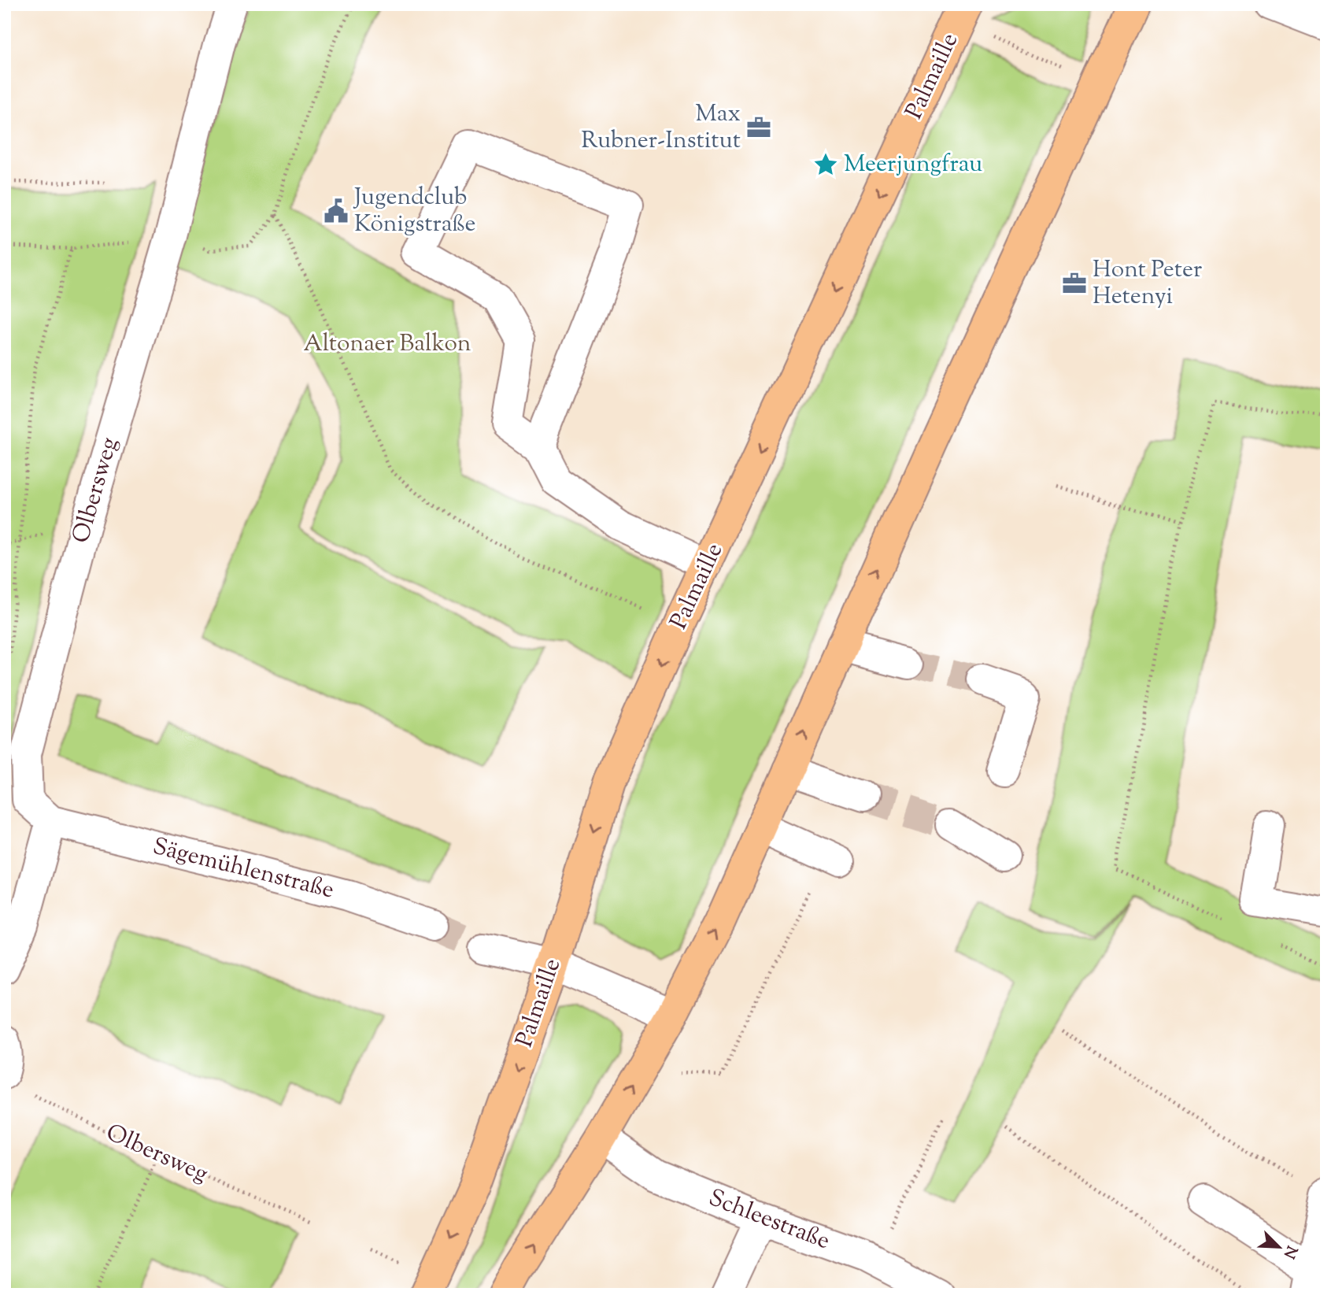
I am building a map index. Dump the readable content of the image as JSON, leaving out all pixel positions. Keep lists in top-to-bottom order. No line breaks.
{"streets":{"main road":["Palmaille"],"street":["Olbersweg","Sägemühlenstraße","Schleestraße"]},"crossings":[["Olbersweg","Sägemühlenstraße"]],"parks":["Altonaer Balkon"],"places":{"office":["Max Rubner-Institut","Hont Peter Hetenyi"],"place":["Meerjungfrau"],"public building":["Jugendclub Königstraße"]},"north":"bottom right"}
